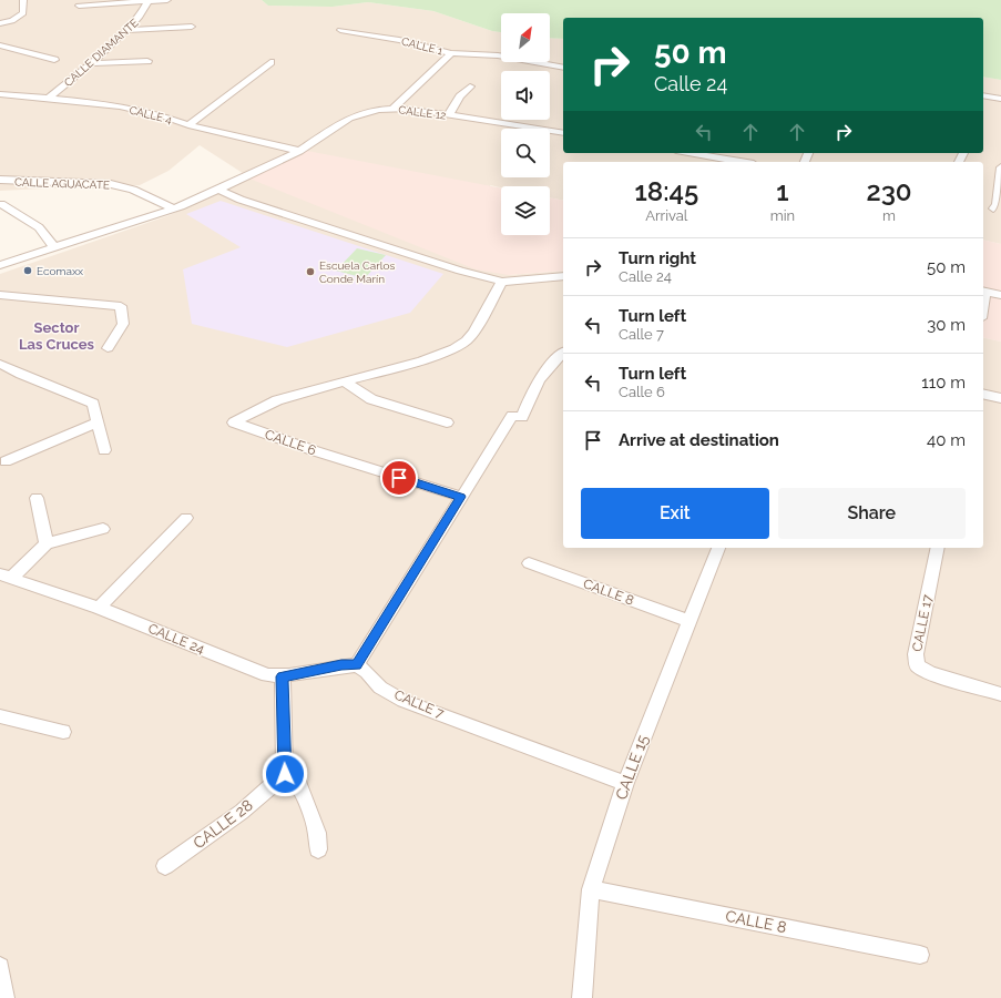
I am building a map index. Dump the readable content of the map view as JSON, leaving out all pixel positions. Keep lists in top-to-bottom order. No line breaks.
{"streets":{"street":["CALLE 1","CALLE DIAMANTE","CALLE 12","CALLE 4","CALLE AGUACATE","CALLE 6","CALLE 8","CALLE 17","CALLE 24","CALLE 7","CALLE 15","CALLE 28"]},"crossings":[["CALLE 1","CALLE 12"],["CALLE DIAMANTE","CALLE 4"],["CALLE 12","CALLE 4"],["CALLE 12","CALLE AGUACATE"],["CALLE 8","CALLE 15"],["CALLE 24","CALLE 7"],["CALLE 7","CALLE 15"]],"districts":["Sector Las Cruces"],"places":["Ecomaxx","Escuela Carlos Conde Marín"],"north":"top right","page":{"turn":["50 m","Calle 24"],"eta":["18:45","Arrival","1","min","230","m"],"list":[{"name":"Turn right","note":"Calle 24","value":"50 m"},{"name":"Turn left","note":"Calle 7","value":"30 m"},{"name":"Turn left","note":"Calle 6","value":"110 m"},{"name":"Arrive at destination","value":"40 m"}],"buttons":["Exit","Share"]}}
